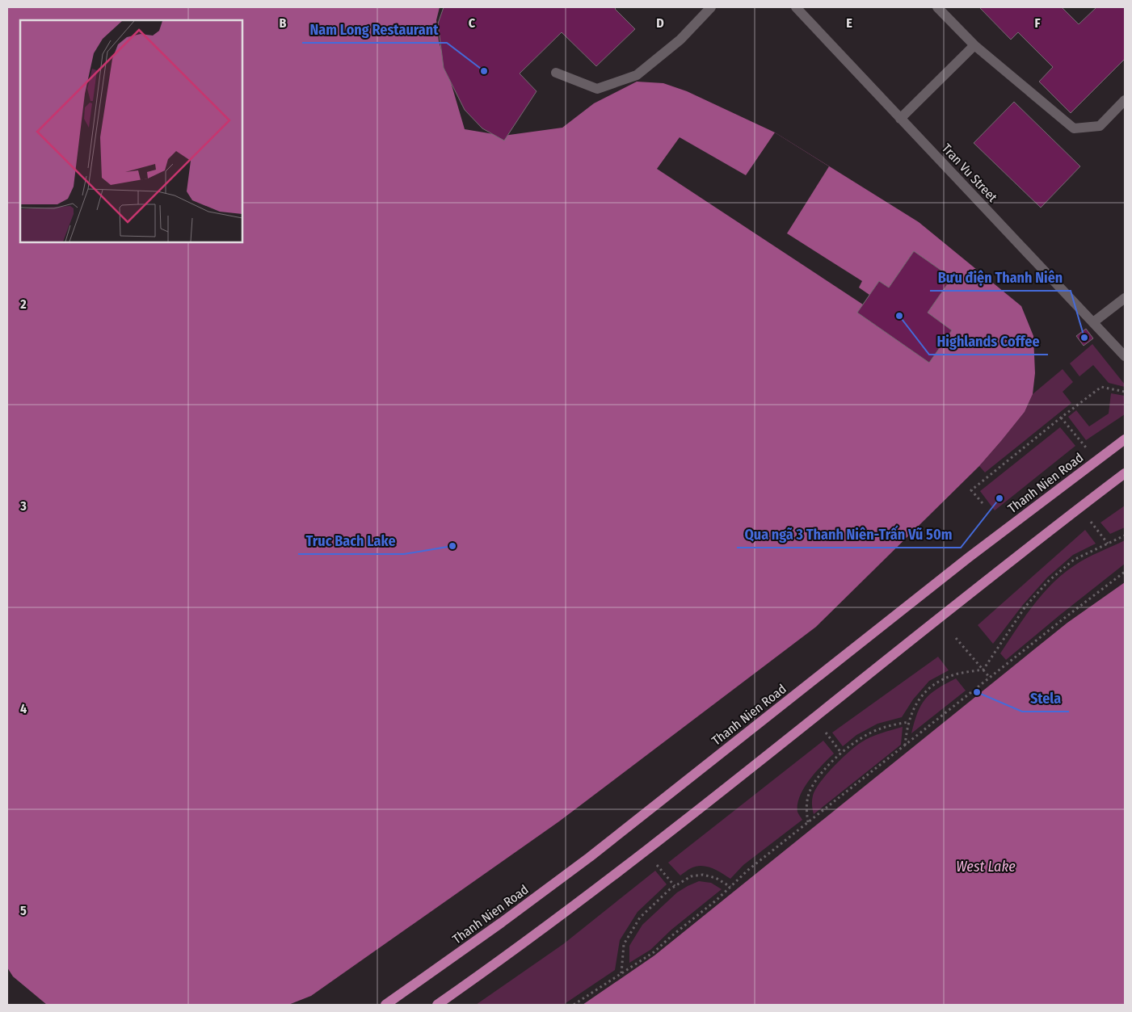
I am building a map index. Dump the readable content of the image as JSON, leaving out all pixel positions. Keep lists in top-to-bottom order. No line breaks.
{"streets":{"main road":["Thanh Nien Road"],"street":["Tran Vu Street"]},"water":["West Lake"],"places":["Nam Long Restaurant","Highlands Coffee","Bưu điện Thanh Niên","Qua ngã 3 Thanh Niên-Trấn Vũ 50m","Truc Bach Lake","Stela"],"grid":{"columns":["B","C","D","E","F"],"rows":["2","3","4","5"]}}
